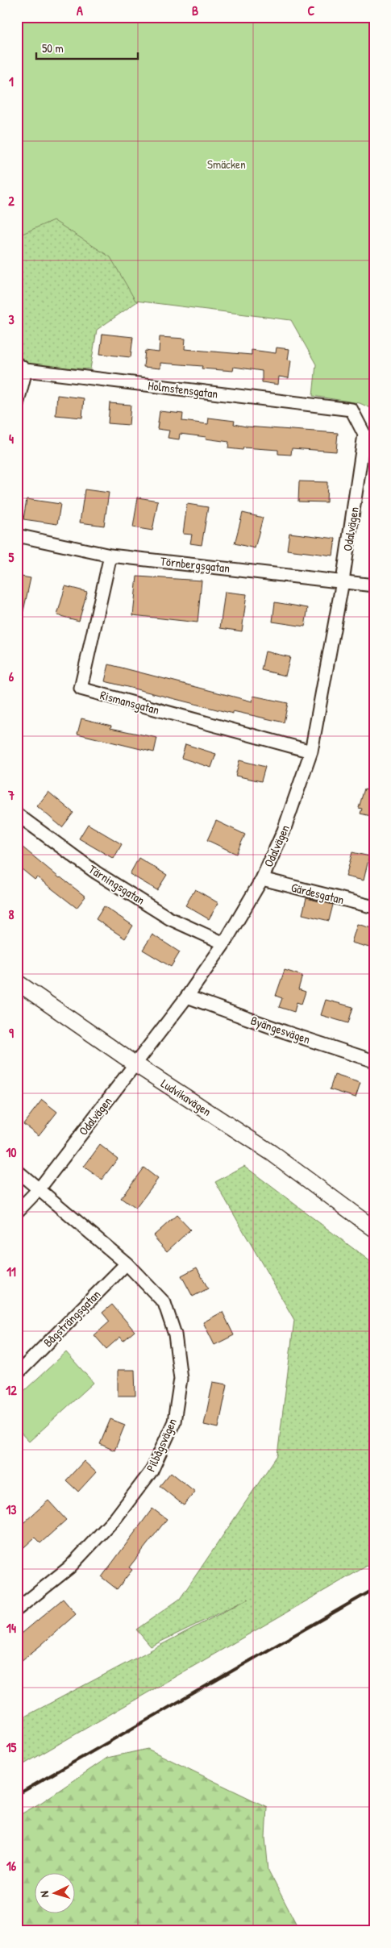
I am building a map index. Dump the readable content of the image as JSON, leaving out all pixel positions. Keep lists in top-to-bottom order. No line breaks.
{"streets":{"street":["Holmstensgatan","Odalvägen","Törnbergsgatan","Rismansgatan","Tärningsgatan","Gärdesgatan","Byängesvägen","Ludvikavägen","Bågsträngsgatan","Pilbågsvägen"]},"crossings":[["Holmstensgatan","Odalvägen"],["Odalvägen","Törnbergsgatan"],["Odalvägen","Rismansgatan"],["Odalvägen","Tärningsgatan"],["Odalvägen","Gärdesgatan"],["Odalvägen","Byängesvägen"],["Odalvägen","Ludvikavägen"],["Odalvägen","Pilbågsvägen"],["Törnbergsgatan","Rismansgatan"],["Bågsträngsgatan","Pilbågsvägen"]],"parks":["Smäcken"],"scale_bar":"50 m","north":"left","grid":{"columns":["A","B","C"],"rows":["1","2","3","4","5","6","7","8","9","10","11","12","13","14","15","16"]}}
